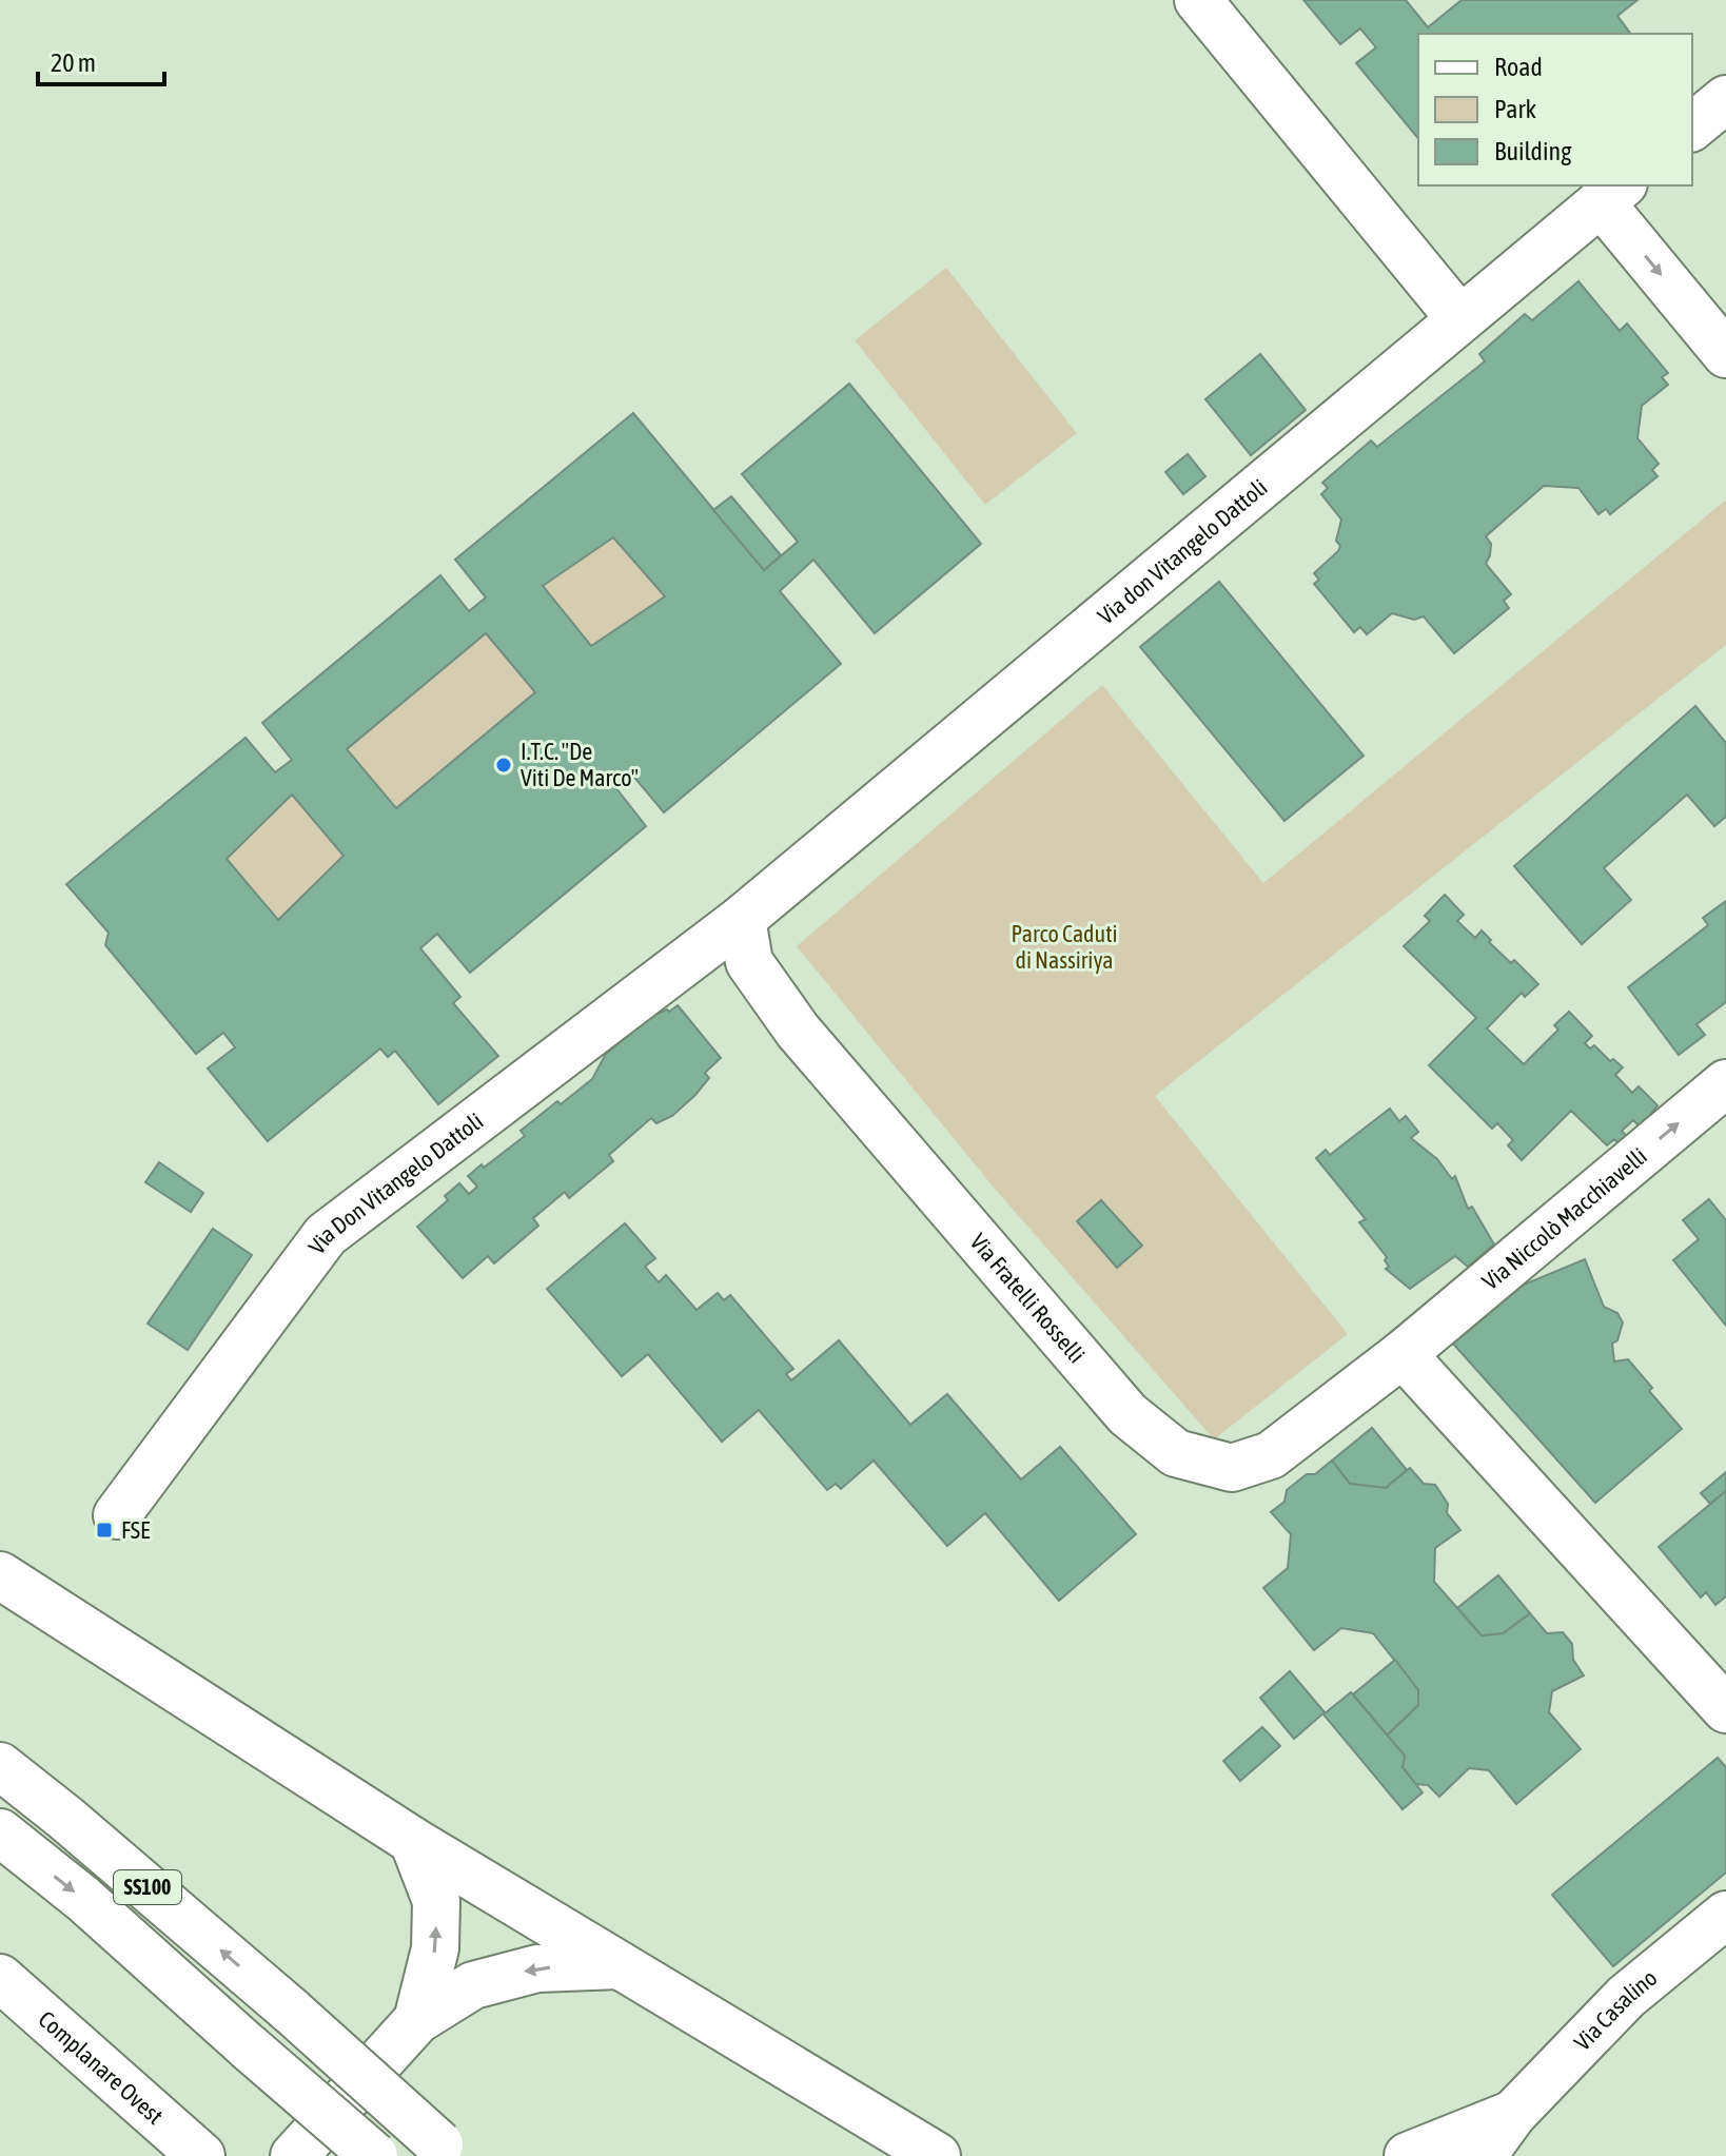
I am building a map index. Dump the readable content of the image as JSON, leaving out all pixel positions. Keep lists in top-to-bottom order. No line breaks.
{"streets":{"main road":["Via don Vitangelo Dattoli","Via Don Vitangelo Dattoli","Via Niccolò Macchiavelli","Via Fratelli Rosselli","SS100","Via Casalino","Complanare Ovest"]},"crossings":[["Via don Vitangelo Dattoli","Via Don Vitangelo Dattoli"],["Via don Vitangelo Dattoli","Via Fratelli Rosselli"],["Via Don Vitangelo Dattoli","Via Fratelli Rosselli"],["Via Niccolò Macchiavelli","Via Fratelli Rosselli"]],"one_way":["Via Niccolò Macchiavelli"],"parks":["Parco Caduti di Nassiriya"],"places":{"other":["I.T.C. \"De Viti De Marco\""],"transit":["FSE"]},"legend":["Road","Park","Building"],"scale_bar":"20 m"}
